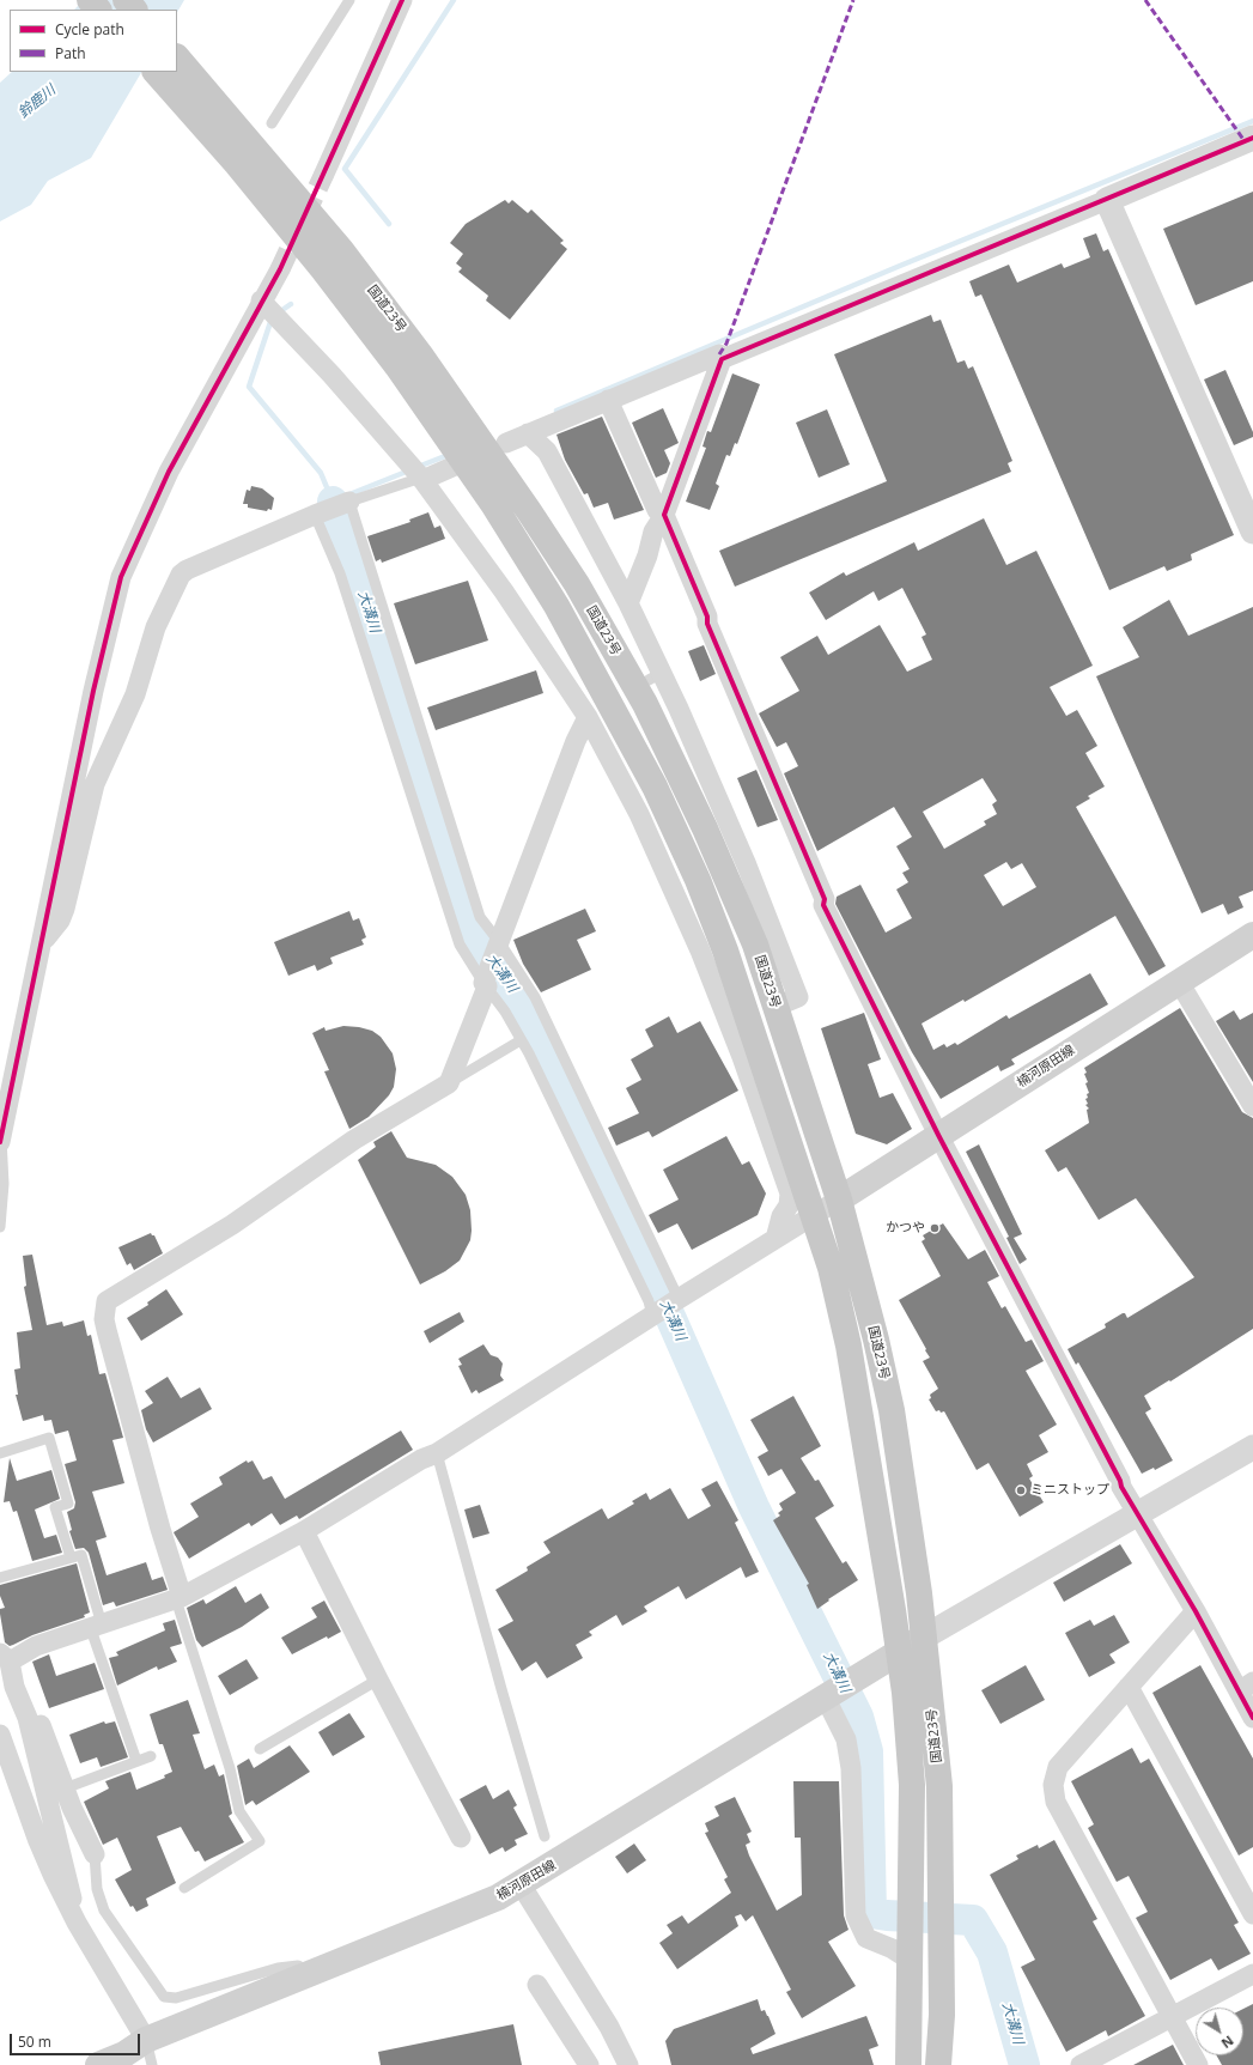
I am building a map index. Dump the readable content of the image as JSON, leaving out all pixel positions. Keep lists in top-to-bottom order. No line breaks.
{"streets":{"highway":["国道23号"],"main road":["楠河原田線"]},"crossings":[["国道23号","楠河原田線"]],"water":["鈴鹿川","大溝川"],"places":["かつや","ミニストップ"],"legend":["Cycle path","Path"],"scale_bar":"50 m","north":"bottom right"}
